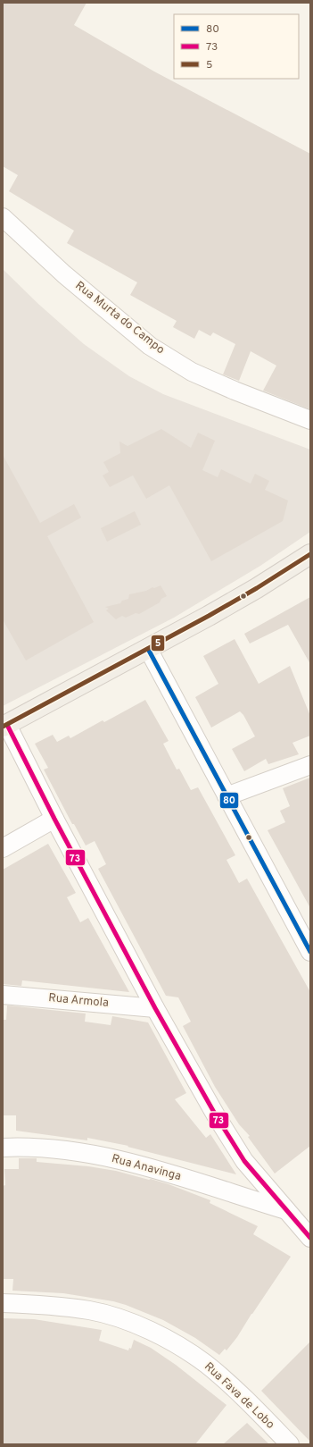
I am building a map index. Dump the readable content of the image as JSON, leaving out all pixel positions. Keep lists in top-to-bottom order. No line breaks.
{"streets":{"street":["Rua Murta do Campo","Rua Armola","Rua Anavinga","Rua Fava de Lobo"]},"lines":["transit line 5","transit line 80","transit line 73"],"legend":["80","73","5"]}
